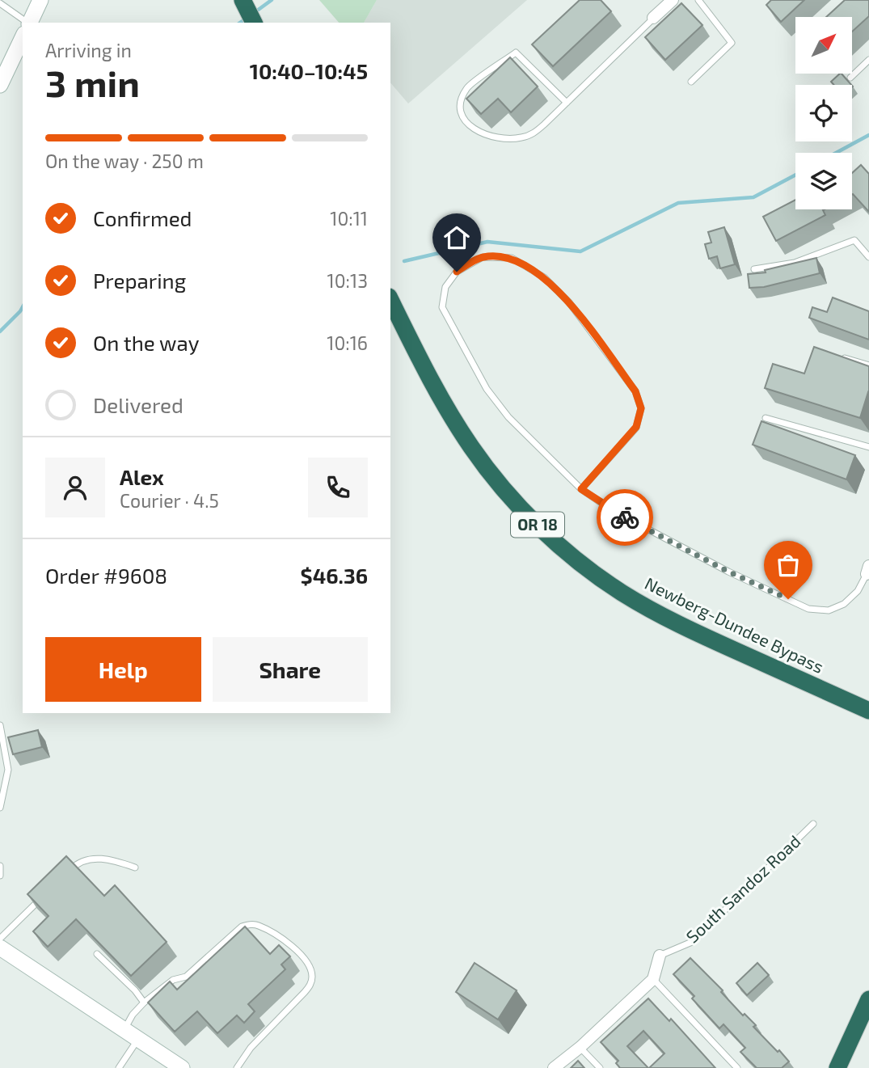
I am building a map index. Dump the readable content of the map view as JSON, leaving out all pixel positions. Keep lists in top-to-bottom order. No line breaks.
{"streets":{"highway":["OR 18","Newberg-Dundee Bypass"],"street":["South Sandoz Road"]},"north":"top right","page":{"heading":["3 min","Arriving in","10:40–10:45"],"panel":["Alex","Courier · 4.5","Order #9608","$46.36"],"bar":"On the way · 250 m","list":[["Confirmed","10:11"],["Preparing","10:13"],["On the way","10:16"],"Delivered"],"buttons":["Help","Share"]}}
